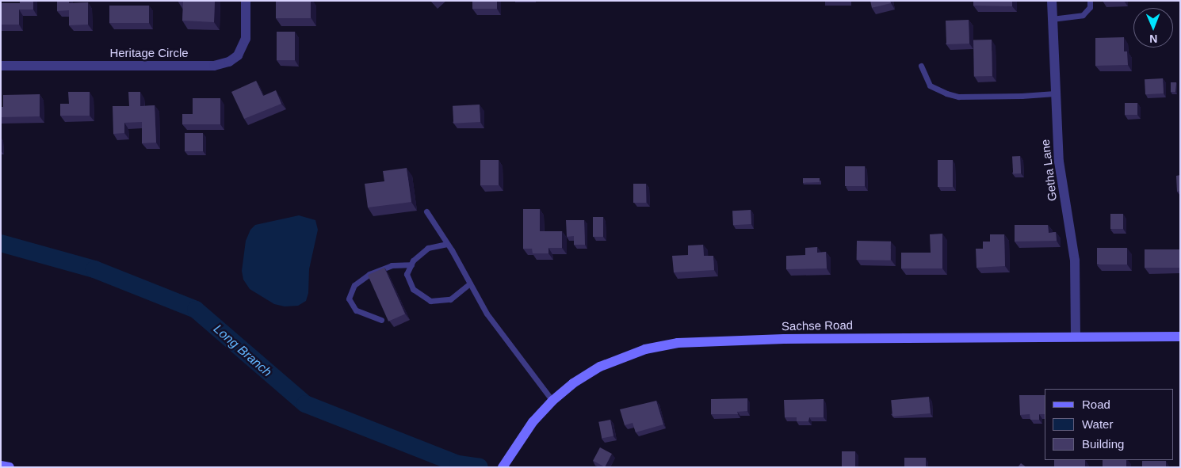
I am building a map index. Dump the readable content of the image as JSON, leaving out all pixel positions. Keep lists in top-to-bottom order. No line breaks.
{"streets":{"main road":["Sachse Road"],"street":["Heritage Circle","Getha Lane"]},"crossings":[["Getha Lane","Sachse Road"]],"water":["Long Branch"],"legend":["Road","Water","Building"],"north":"bottom"}
